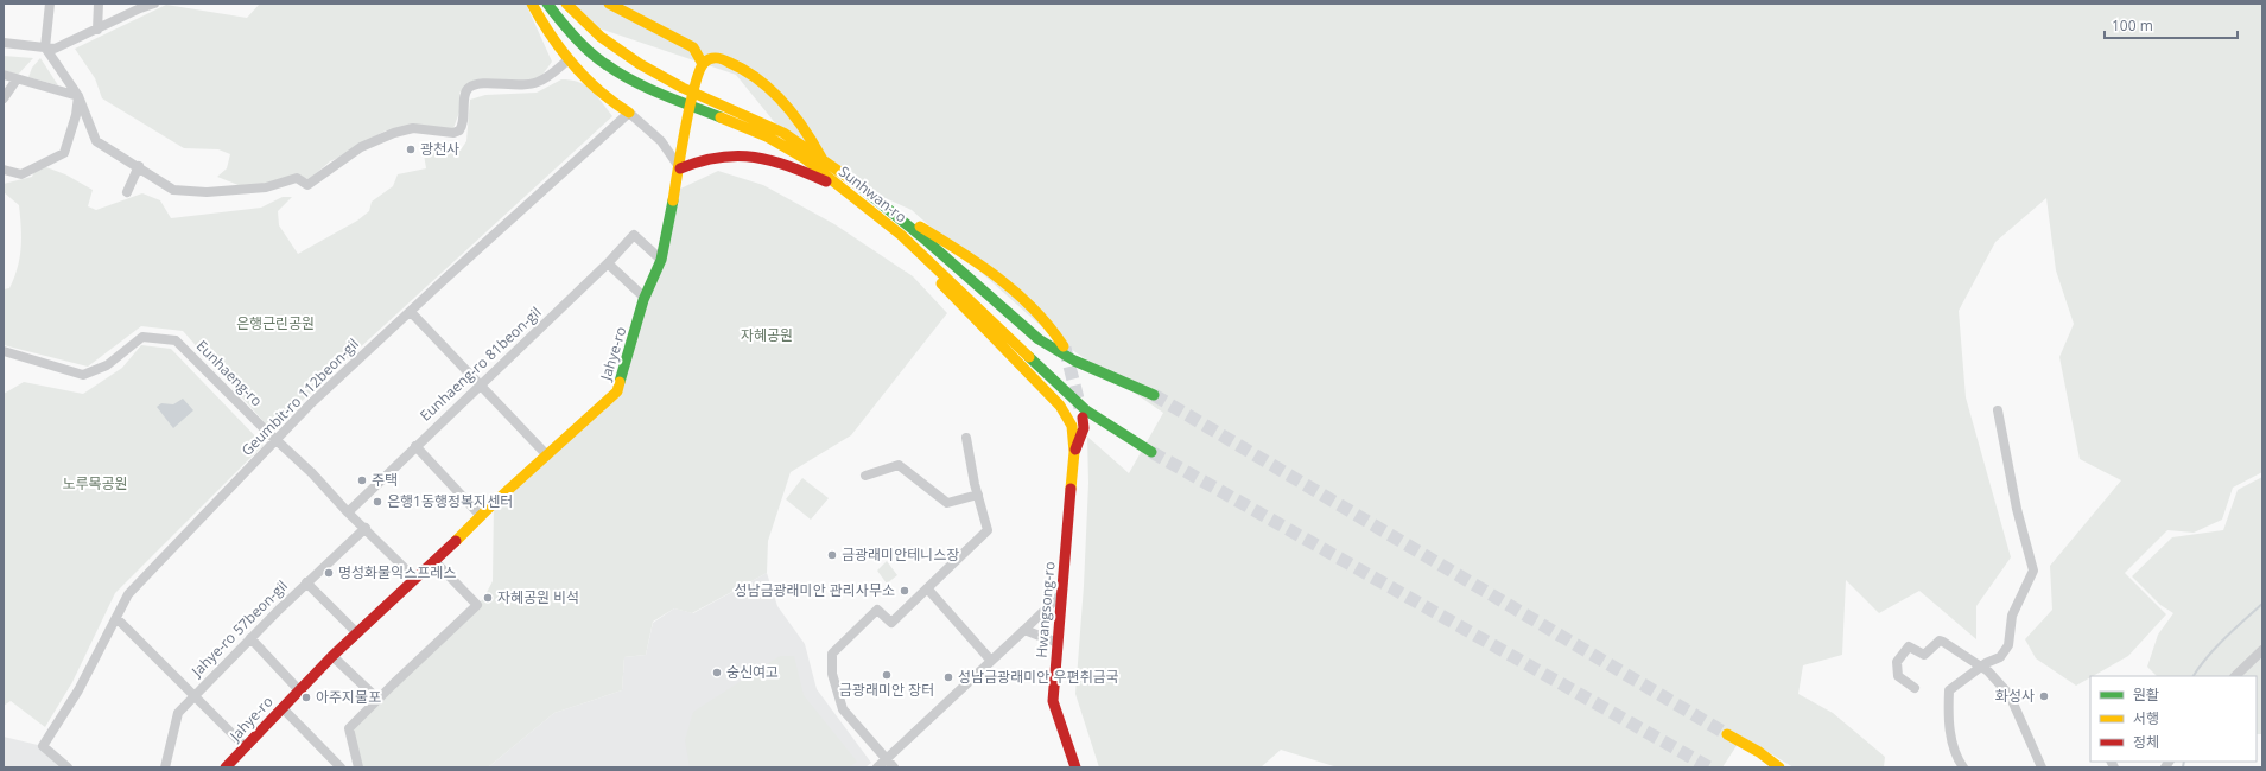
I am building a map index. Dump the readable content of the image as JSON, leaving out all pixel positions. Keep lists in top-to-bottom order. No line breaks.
{"streets":{"main road":["Sunhwan-ro","Jahye-ro","Hwangsong-ro"],"street":["Eunhaeng-ro 81beon-gil","Eunhaeng-ro","Geumbit-ro 112beon-gil","Jahye-ro 57beon-gil"]},"crossings":[["Jahye-ro","Eunhaeng-ro 81beon-gil"],["Jahye-ro","Eunhaeng-ro"],["Eunhaeng-ro 81beon-gil","Eunhaeng-ro"],["Eunhaeng-ro","Geumbit-ro 112beon-gil"],["Eunhaeng-ro","Jahye-ro 57beon-gil"]],"parks":["은행근린공원","자혜공원","노루목공원"],"places":["광천사","주택","은행1동행정복지센터","금광래미안테니스장","명성화물익스프레스","성남금광래미안 관리사무소","자혜공원 비석","숭신여고","금광래미안 장터","성남금광래미안 우편취금국","화성사","아주지물포"],"legend":["원활","서행","정체"],"scale_bar":"100 m"}
